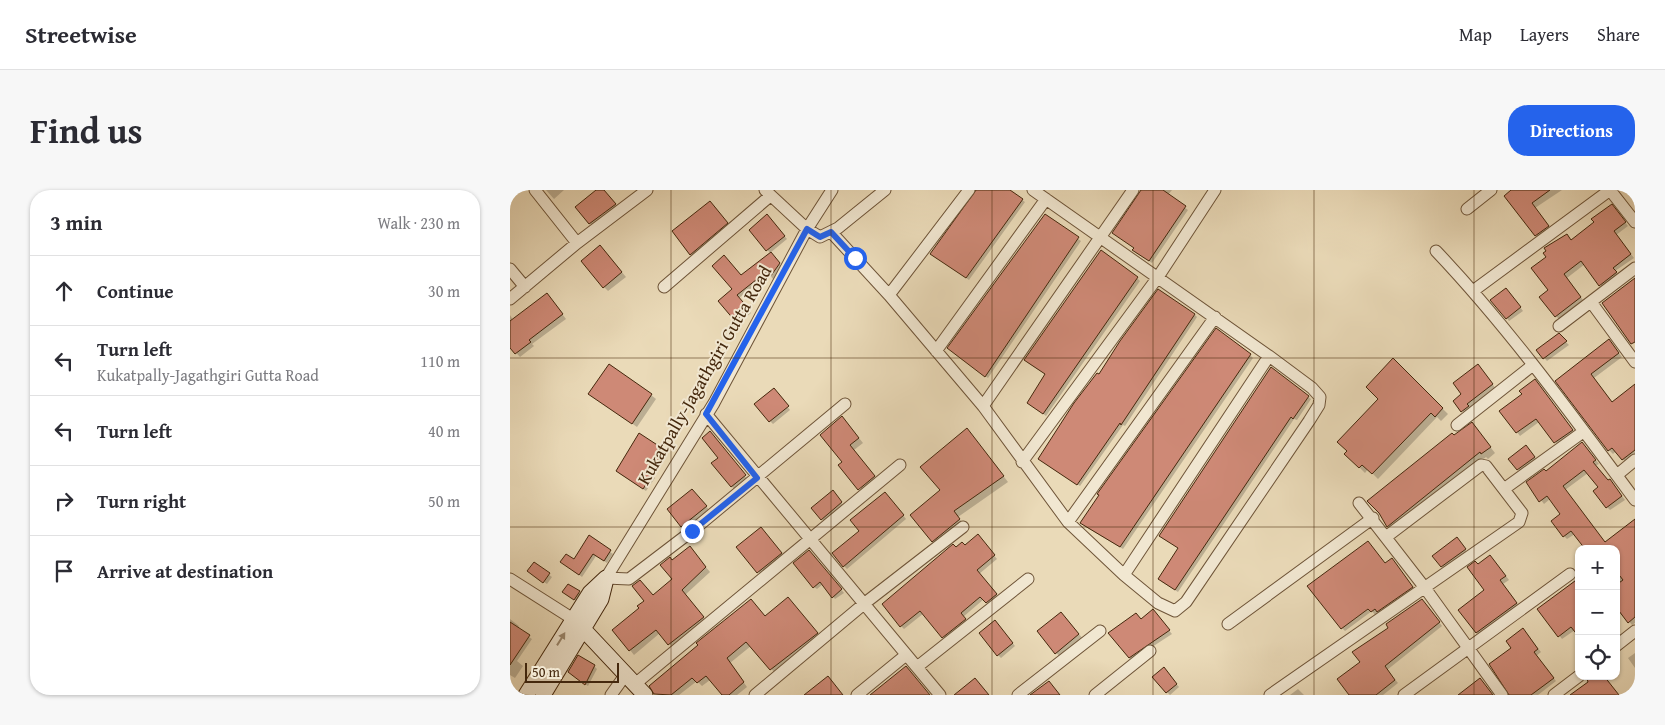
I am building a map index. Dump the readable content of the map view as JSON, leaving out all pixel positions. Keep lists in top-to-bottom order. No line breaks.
{"streets":{"street":["Kukatpally-Jagathgiri Gutta Road"]},"scale_bar":"50 m","page":{"header":"Streetwise","nav":["Map","Layers","Share"],"title":"Find us","buttons":"Directions","heading":["3 min","Walk · 230 m"],"list":[["Continue","30 m"],["Turn left","Kukatpally-Jagathgiri Gutta Road","110 m"],["Turn left","40 m"],["Turn right","50 m"],"Arrive at destination"],"map_buttons":["+","−"],"scale":"50 m"}}
